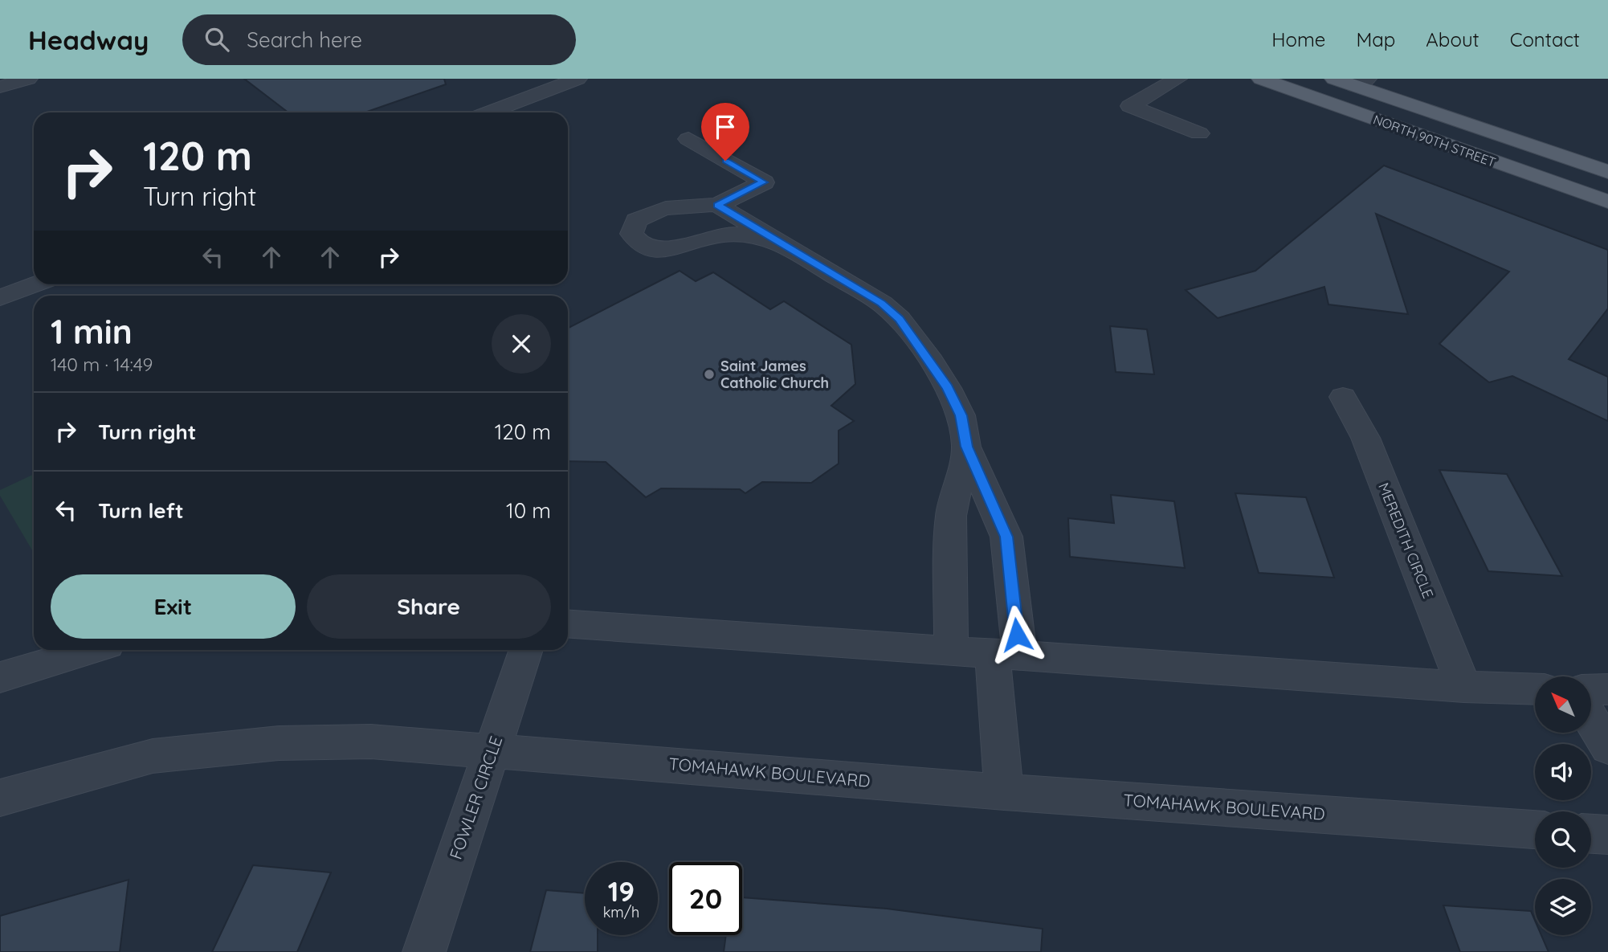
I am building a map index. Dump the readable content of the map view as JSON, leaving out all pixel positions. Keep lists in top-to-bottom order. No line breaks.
{"streets":{"main road":["NORTH 90TH STREET"],"street":["MEREDITH CIRCLE","TOMAHAWK BOULEVARD","FOWLER CIRCLE"]},"crossings":[["TOMAHAWK BOULEVARD","FOWLER CIRCLE"]],"places":["Saint James Catholic Church"],"north":"top left","page":{"header":"Headway","search":"Search here","nav":["Home","Map","About","Contact"],"turn":["120 m","Turn right"],"heading":["1 min","140 m · 14:49"],"list":[{"name":"Turn right","value":"120 m"},{"name":"Turn left","value":"10 m"}],"buttons":["Exit","Share"],"speed":"19 km/h","limit":"20"}}
